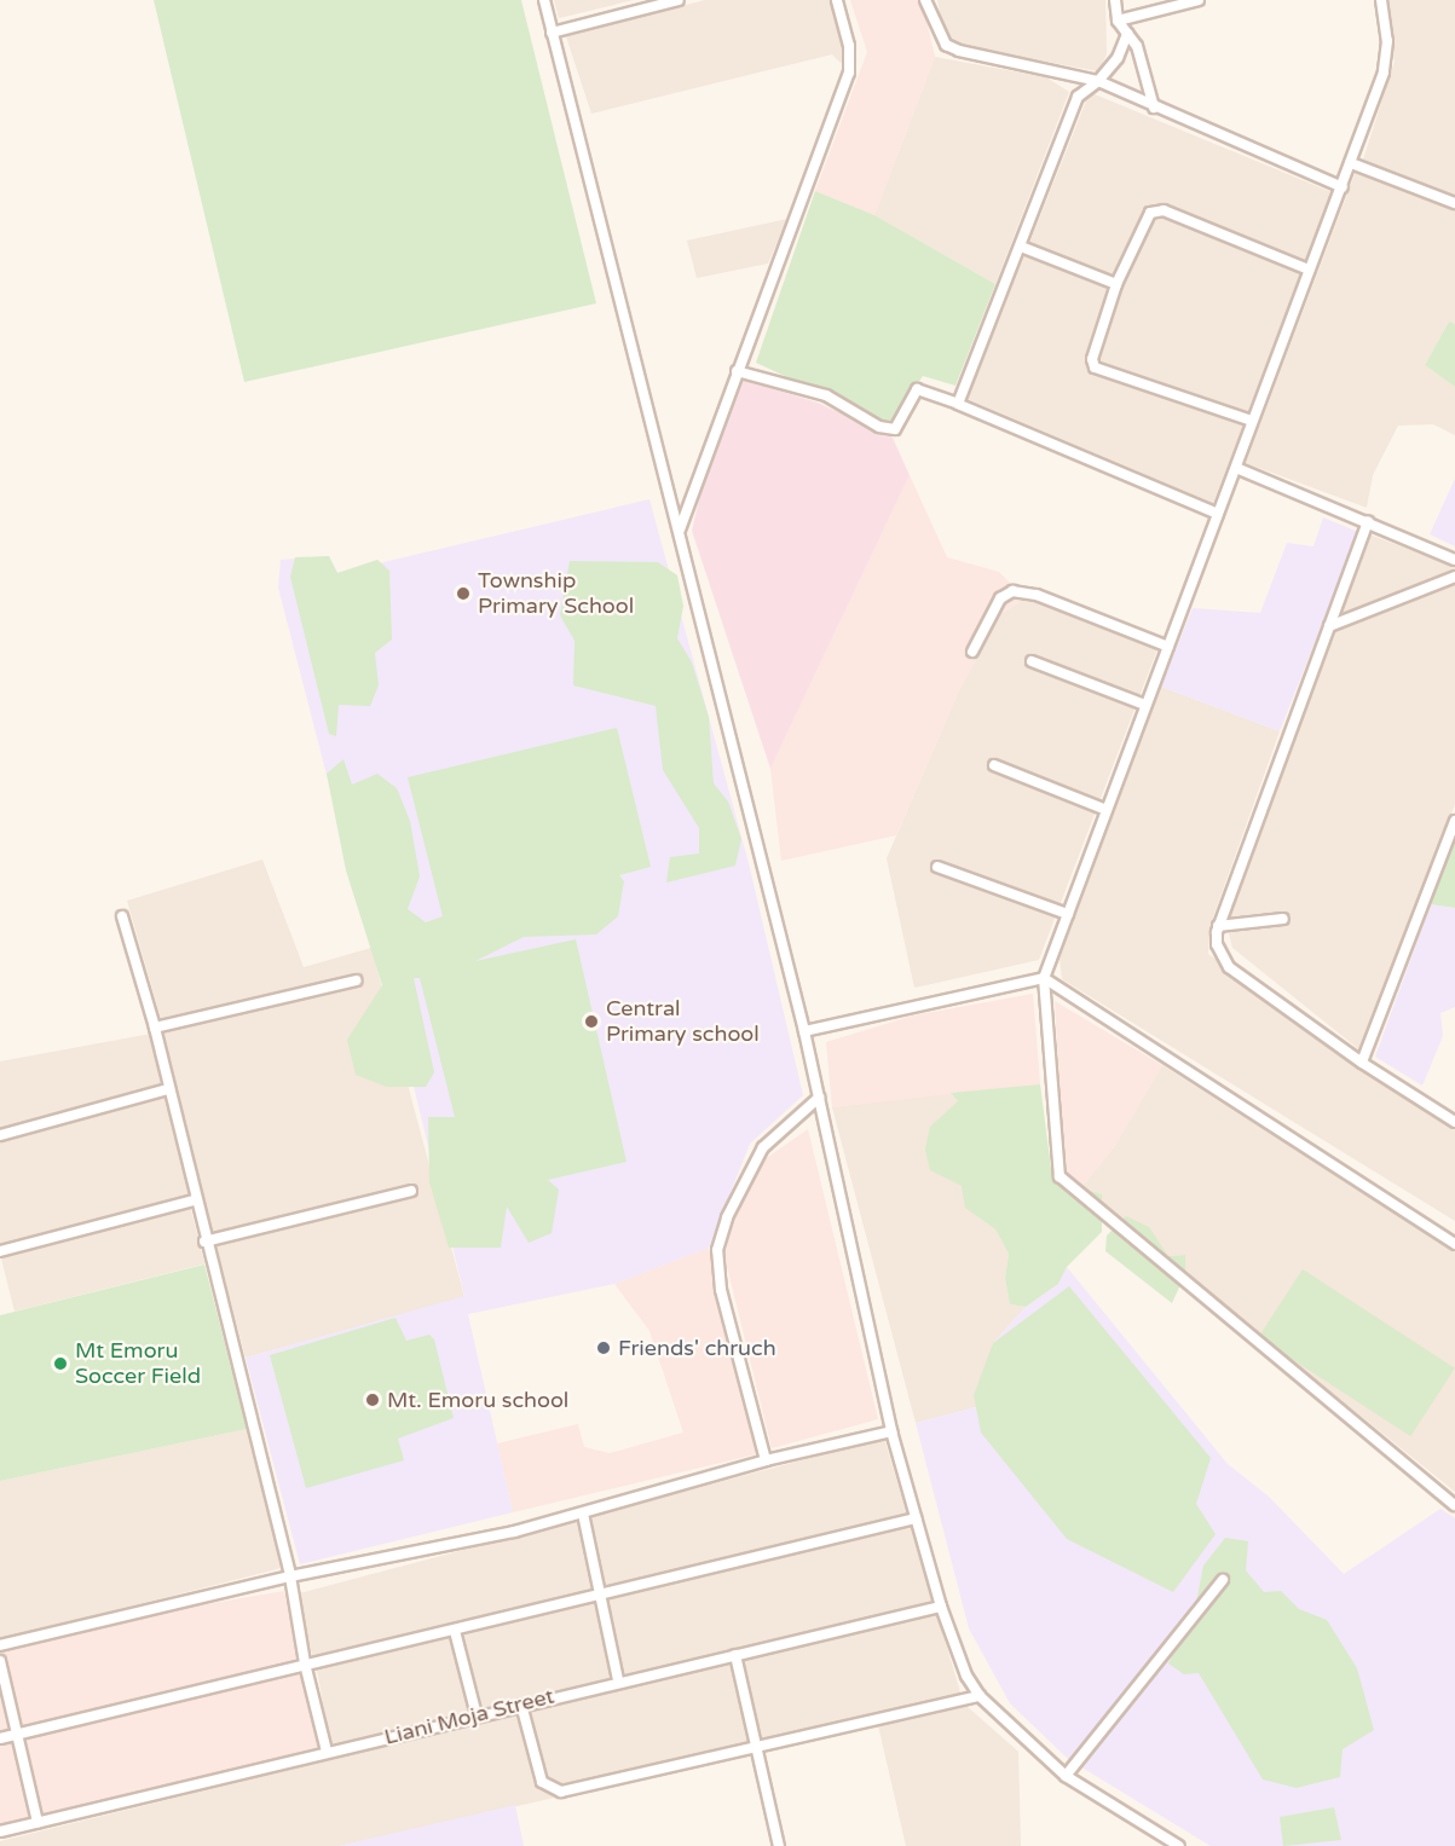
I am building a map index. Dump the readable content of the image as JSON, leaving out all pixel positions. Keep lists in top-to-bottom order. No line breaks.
{"streets":{"street":["Liani Moja Street"]},"places":["Township Primary School","Central Primary school","Friends' chruch","Mt Emoru Soccer Field","Mt. Emoru school"]}
